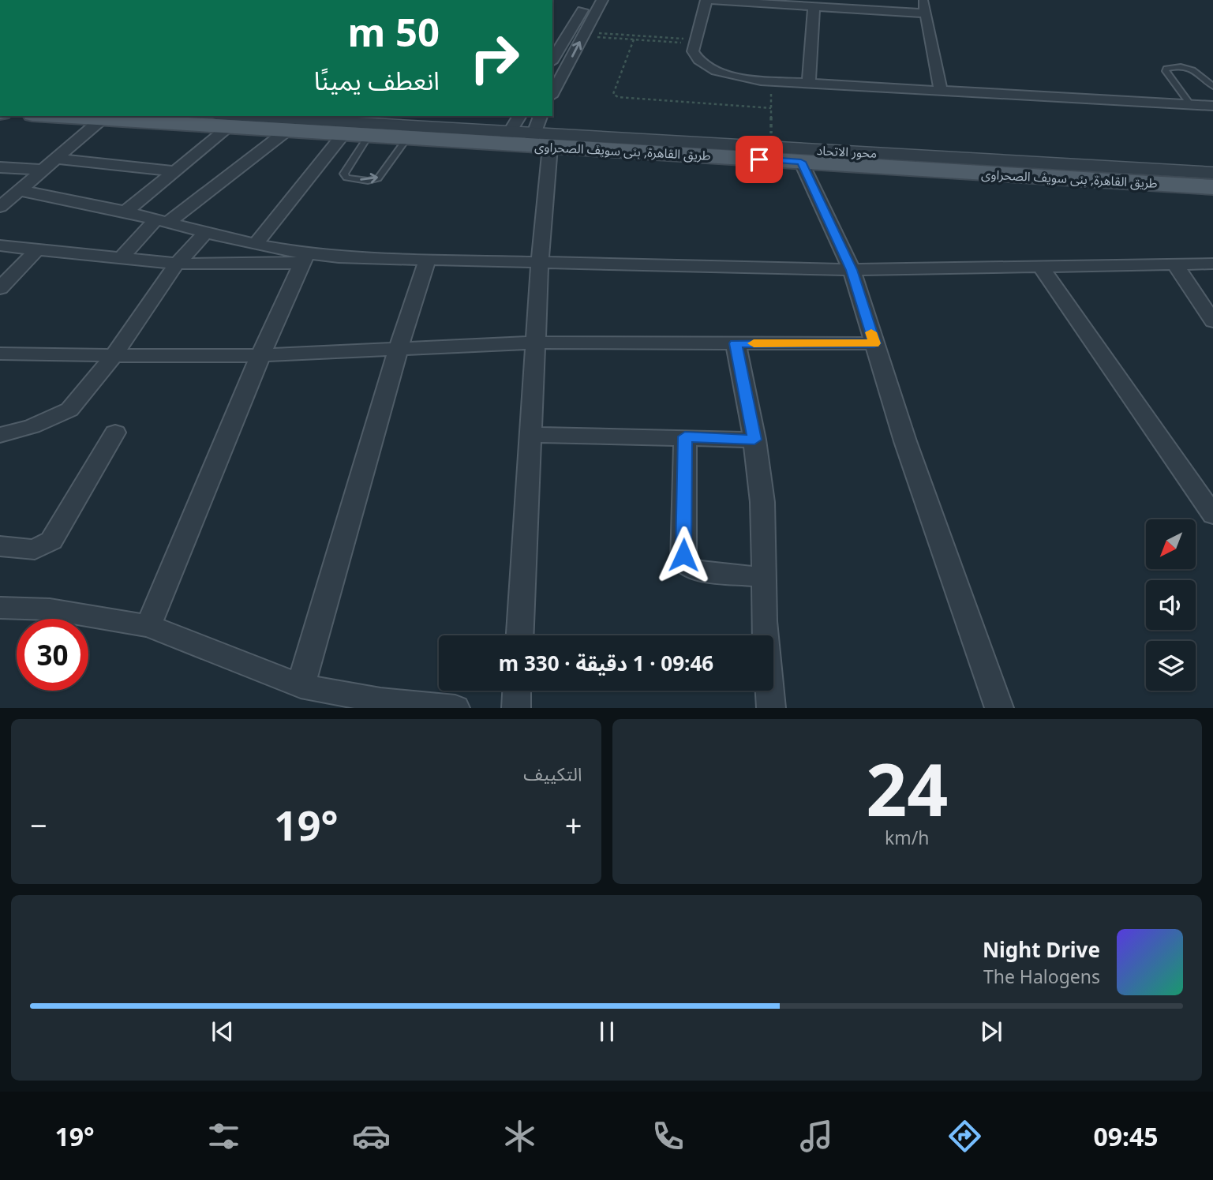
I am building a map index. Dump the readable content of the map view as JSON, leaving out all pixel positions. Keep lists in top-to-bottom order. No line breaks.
{"streets":{"main road":["طريق القاهرة, بنى سويف الصحراوى"],"street":["محور الاتحاد"]},"crossings":[["طريق القاهرة, بنى سويف الصحراوى","محور الاتحاد"]],"north":"bottom left","page":{"turn":["50 m","انعطف يمينًا"],"limit":"30","trip":"09:46 · 1 دقيقة · 330 m","tile":[["24","km/h"],"التكييف"],"heat":["−","19°","+"],"song":["Night Drive","The Halogens"],"tabs":["09:45","19°"]}}
